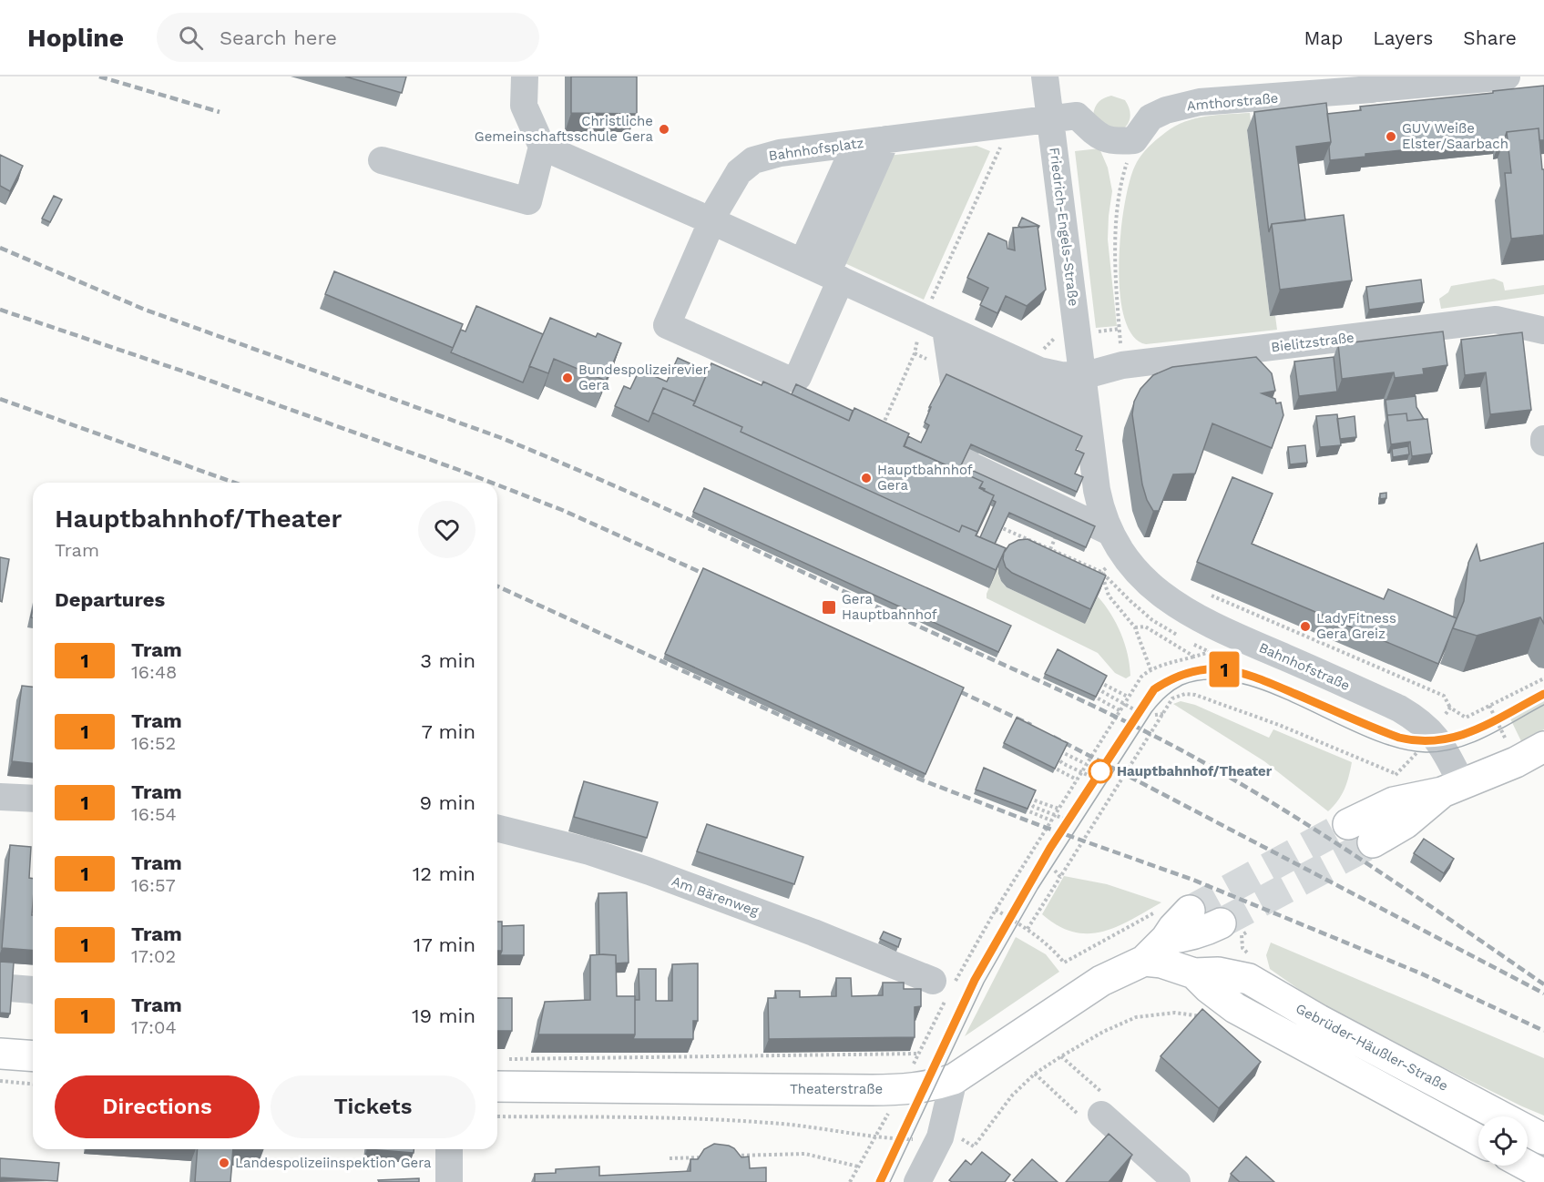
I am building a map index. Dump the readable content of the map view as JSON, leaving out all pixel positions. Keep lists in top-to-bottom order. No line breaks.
{"streets":{"main road":["Gebrüder-Häußler-Straße","Theaterstraße"],"street":["Amthorstraße","Bahnhofsplatz","Friedrich-Engels-Straße","Bielitzstraße","Bahnhofstraße","Am Bärenweg"]},"crossings":[["Bahnhofsplatz","Friedrich-Engels-Straße"],["Friedrich-Engels-Straße","Bielitzstraße"],["Friedrich-Engels-Straße","Bahnhofstraße"],["Bielitzstraße","Bahnhofstraße"],["Gebrüder-Häußler-Straße","Theaterstraße"]],"places":{"other":["Christliche Gemeinschaftsschule Gera","GUV Weiße Elster/Saarbach","Bundespolizeirevier Gera","Hauptbahnhof Gera","LadyFitness Gera Greiz","Hauptbahnhof/Theater","Landespolizeiinspektion Gera"],"transit":["Gera Hauptbahnhof"]},"lines":["tram line 1"],"page":{"header":"Hopline","search":"Search here","nav":["Map","Layers","Share"],"on_map":"1","heading":[["Hauptbahnhof/Theater","Tram"],"Departures"],"list":[{"mark":"1","name":"Tram","note":"16:48","value":"3 min"},{"mark":"1","name":"Tram","note":"16:52","value":"7 min"},{"mark":"1","name":"Tram","note":"16:54","value":"9 min"},{"mark":"1","name":"Tram","note":"16:57","value":"12 min"},{"mark":"1","name":"Tram","note":"17:02","value":"17 min"},{"mark":"1","name":"Tram","note":"17:04","value":"19 min"}],"buttons":["Directions","Tickets"]}}
